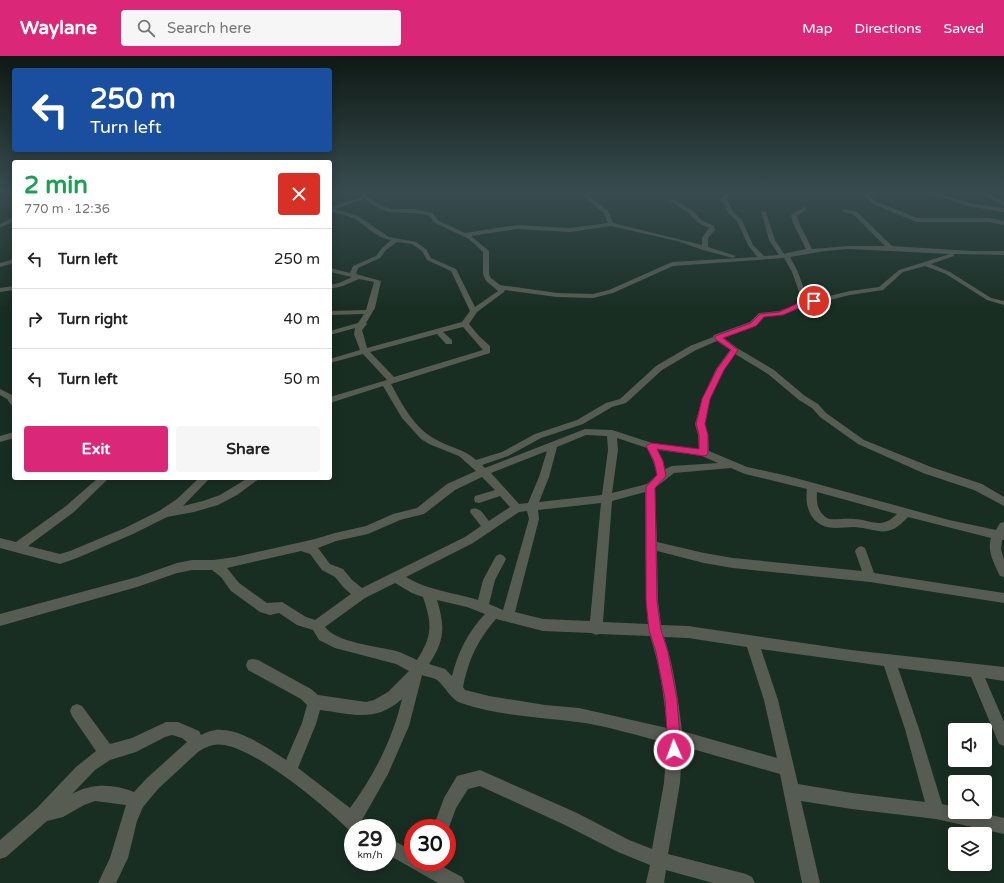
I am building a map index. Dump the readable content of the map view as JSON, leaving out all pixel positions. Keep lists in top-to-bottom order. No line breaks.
{"page":{"header":"Waylane","search":"Search here","nav":["Map","Directions","Saved"],"turn":["250 m","Turn left"],"heading":["2 min","770 m · 12:36"],"list":[{"name":"Turn left","value":"250 m"},{"name":"Turn right","value":"40 m"},{"name":"Turn left","value":"50 m"}],"buttons":["Exit","Share"],"speed":"29 km/h","limit":"30"}}
